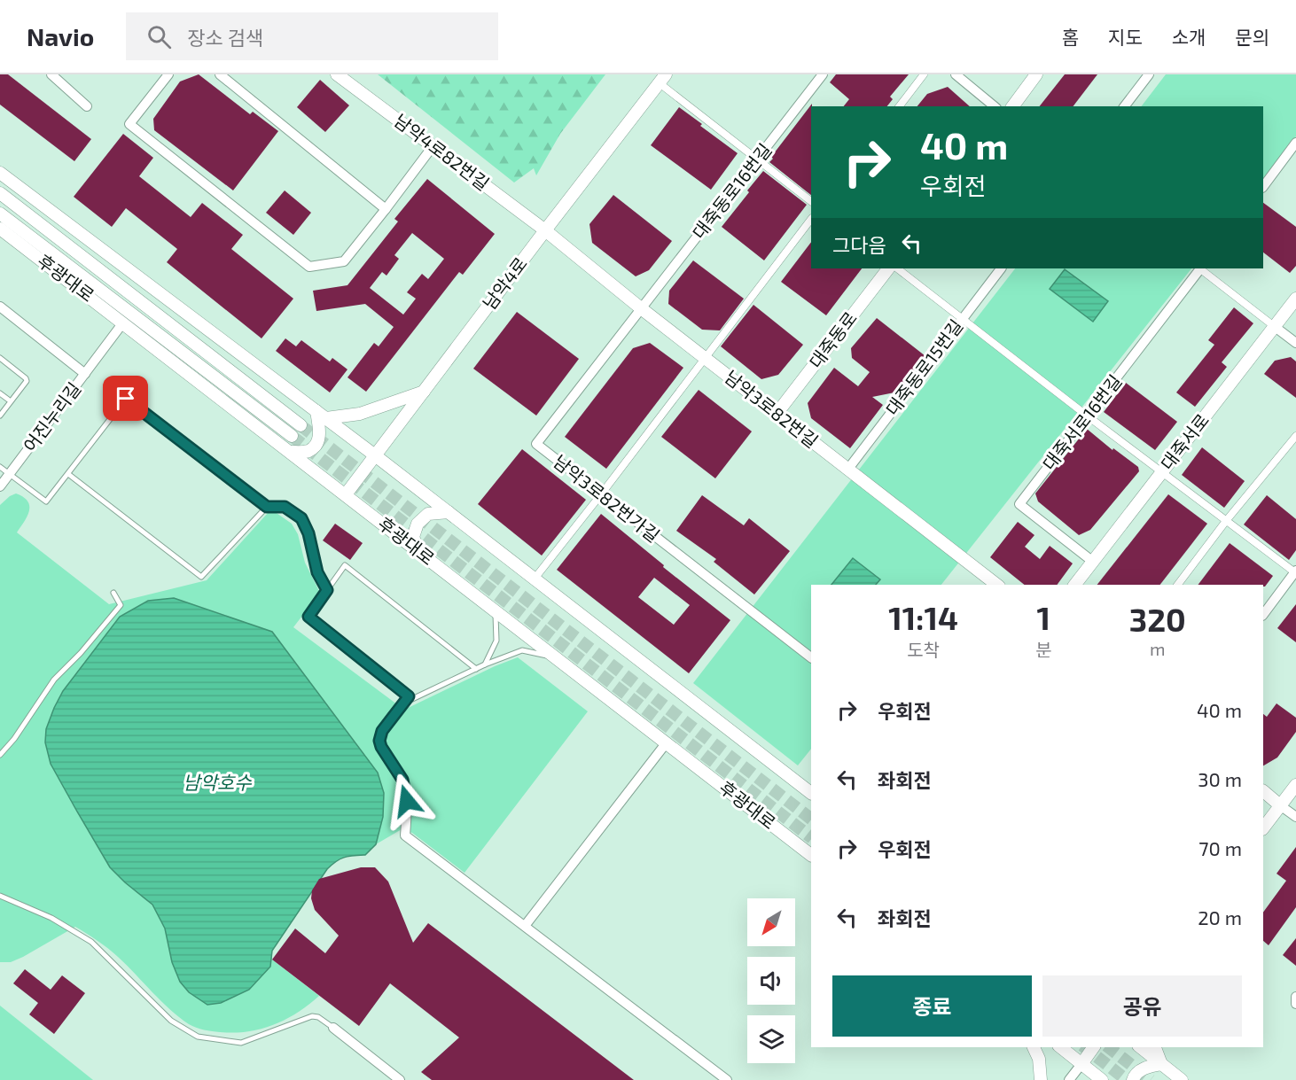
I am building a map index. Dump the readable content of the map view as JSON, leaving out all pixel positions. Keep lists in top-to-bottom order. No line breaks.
{"streets":{"street":["남악4로82번길","대죽동로16번길","후광대로","남악4로","대죽동로","대죽동로15번길","남악3로82번길","어진누리길","대죽서로16번길","대죽서로","남악3로82번가길"]},"crossings":[["남악4로82번길","남악4로"],["남악4로82번길","남악3로82번길"],["대죽동로16번길","남악3로82번길"],["대죽동로16번길","남악3로82번가길"],["후광대로","남악4로"],["후광대로","어진누리길"],["남악4로","남악3로82번길"],["대죽동로","남악3로82번길"],["대죽동로15번길","남악3로82번길"],["남악3로82번길","남악3로82번가길"],["대죽서로16번길","대죽서로"]],"water":["남악호수"],"north":"bottom left","page":{"header":"Navio","search":"장소 검색","nav":["홈","지도","소개","문의"],"turn":["40 m","우회전"],"then":"그다음","eta":["11:14","도착","1","분","320","m"],"list":[{"name":"우회전","value":"40 m"},{"name":"좌회전","value":"30 m"},{"name":"우회전","value":"70 m"},{"name":"좌회전","value":"20 m"}],"buttons":["종료","공유"]}}
